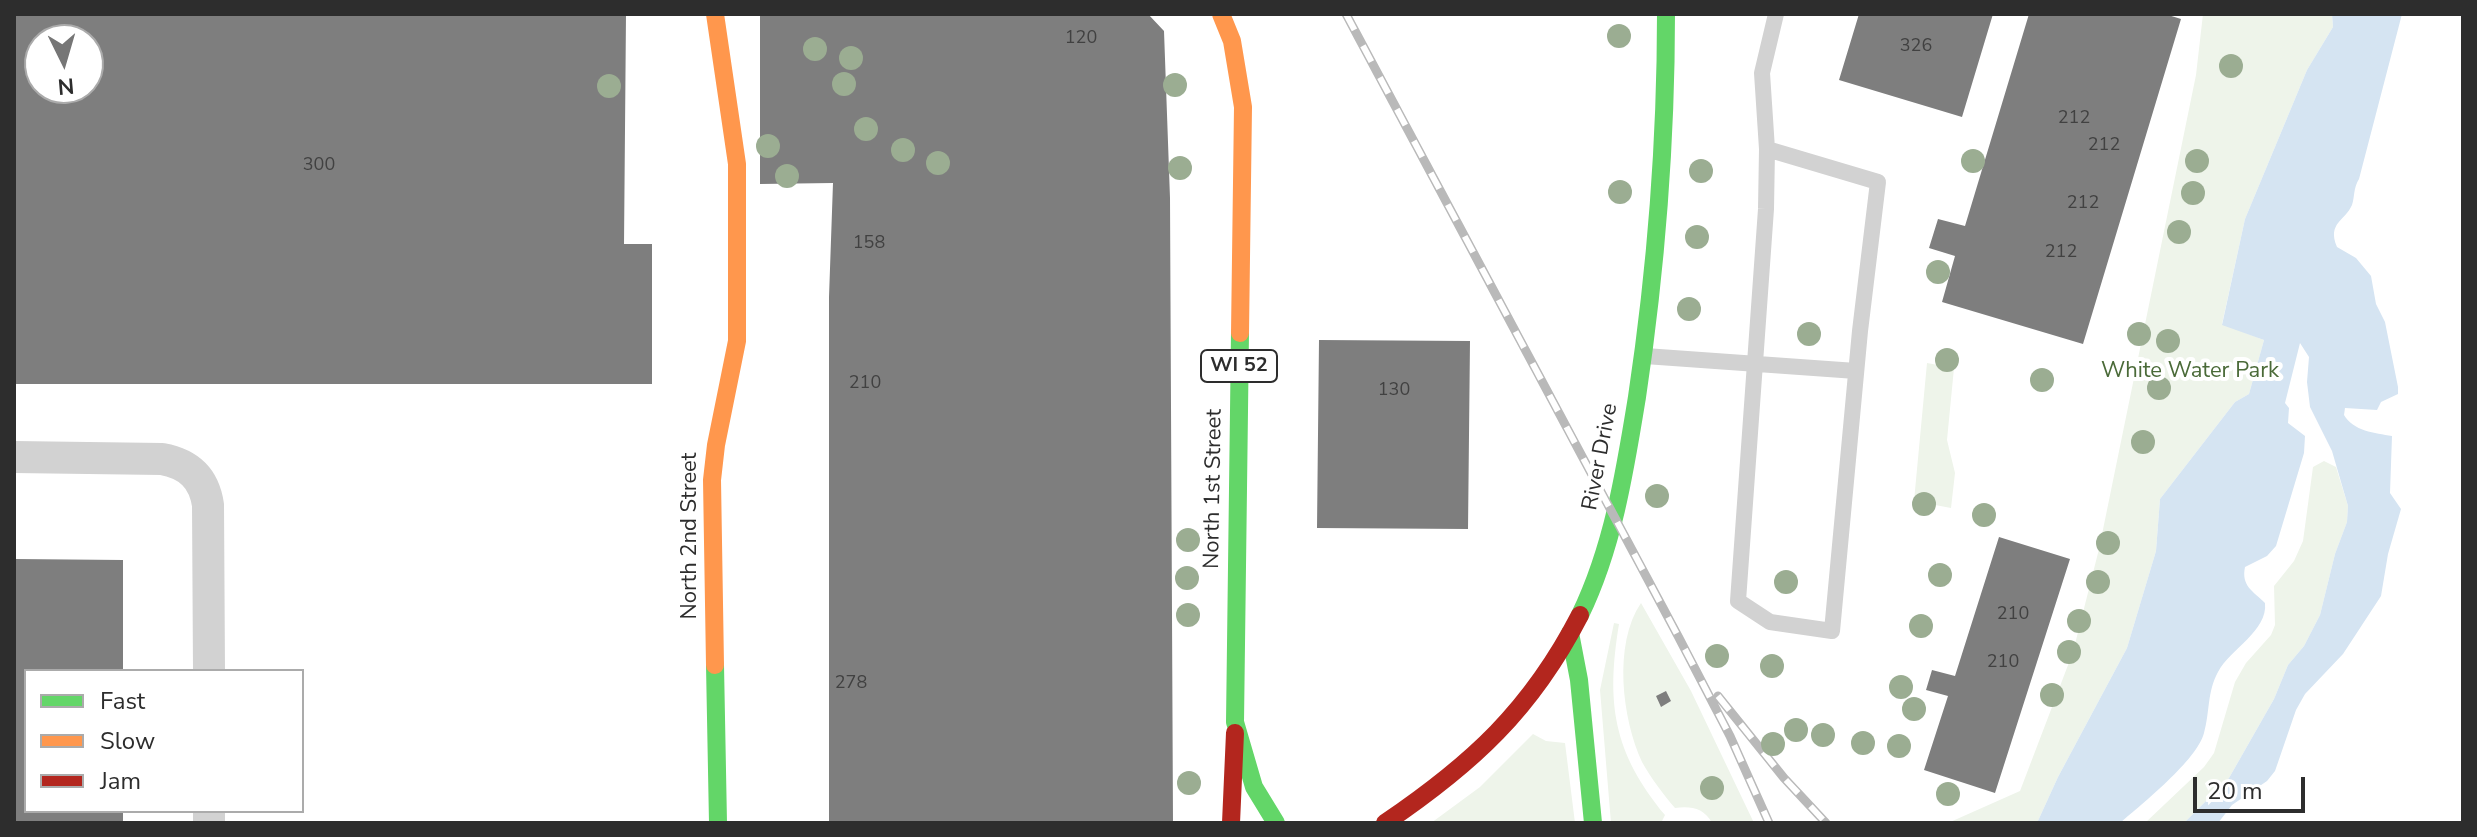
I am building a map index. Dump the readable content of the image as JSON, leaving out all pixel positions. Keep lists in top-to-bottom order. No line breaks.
{"streets":{"street":["WI 52","River Drive","North 1st Street","North 2nd Street"]},"crossings":[["WI 52","North 1st Street"]],"parks":["White Water Park"],"house_numbers":["120","326","212","212","300","212","158","212","210","130","210","210","278"],"legend":["Fast","Slow","Jam"],"scale_bar":"20 m","north":"bottom"}
